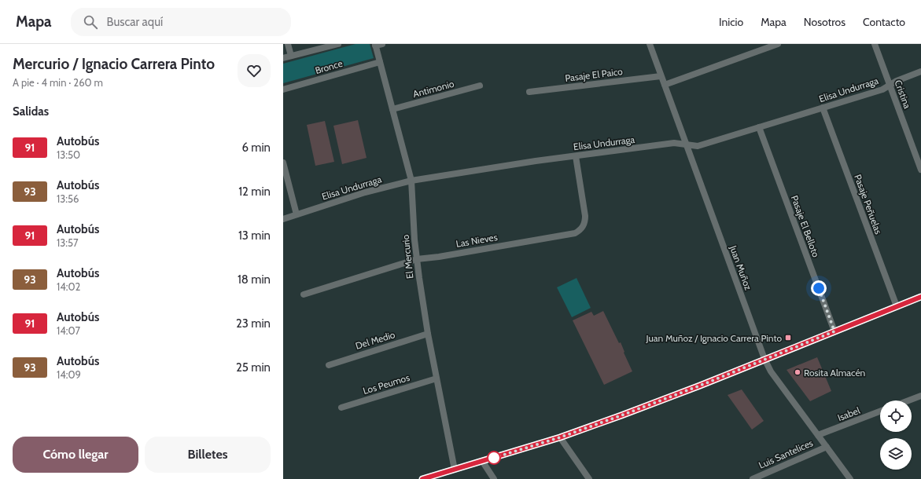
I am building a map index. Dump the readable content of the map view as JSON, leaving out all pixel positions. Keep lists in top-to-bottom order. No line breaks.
{"streets":{"street":["Bronce","Pasaje El Paico","Antimonio","Elisa Undurraga","Cristina","Pasaje Peñuelas","Pasaje El Belloto","Las Nieves","El Mercurio","Juan Muñoz","Del Medio","Los Peumos","Isabel","Luis Santelices"]},"crossings":[["Bronce","El Mercurio"],["Pasaje El Paico","Juan Muñoz"],["Antimonio","El Mercurio"],["Elisa Undurraga","Cristina"],["Elisa Undurraga","Pasaje Peñuelas"],["Elisa Undurraga","Pasaje El Belloto"],["Elisa Undurraga","Las Nieves"],["Elisa Undurraga","El Mercurio"],["Elisa Undurraga","Juan Muñoz"],["Las Nieves","El Mercurio"],["El Mercurio","Del Medio"],["El Mercurio","Los Peumos"],["Juan Muñoz","Isabel"],["Juan Muñoz","Luis Santelices"]],"places":{"transit":["Juan Muñoz / Ignacio Carrera Pinto"],"other":["Rosita Almacén"]},"lines":["bus line 91"],"page":{"header":"Mapa","search":"Buscar aquí","nav":["Inicio","Mapa","Nosotros","Contacto"],"heading":[["Mercurio / Ignacio Carrera Pinto","A pie · 4 min · 260 m"],"Salidas"],"list":[{"mark":"91","name":"Autobús","note":"13:50","value":"6 min"},{"mark":"93","name":"Autobús","note":"13:56","value":"12 min"},{"mark":"91","name":"Autobús","note":"13:57","value":"13 min"},{"mark":"93","name":"Autobús","note":"14:02","value":"18 min"},{"mark":"91","name":"Autobús","note":"14:07","value":"23 min"},{"mark":"93","name":"Autobús","note":"14:09","value":"25 min"}],"buttons":["Cómo llegar","Billetes"]}}
